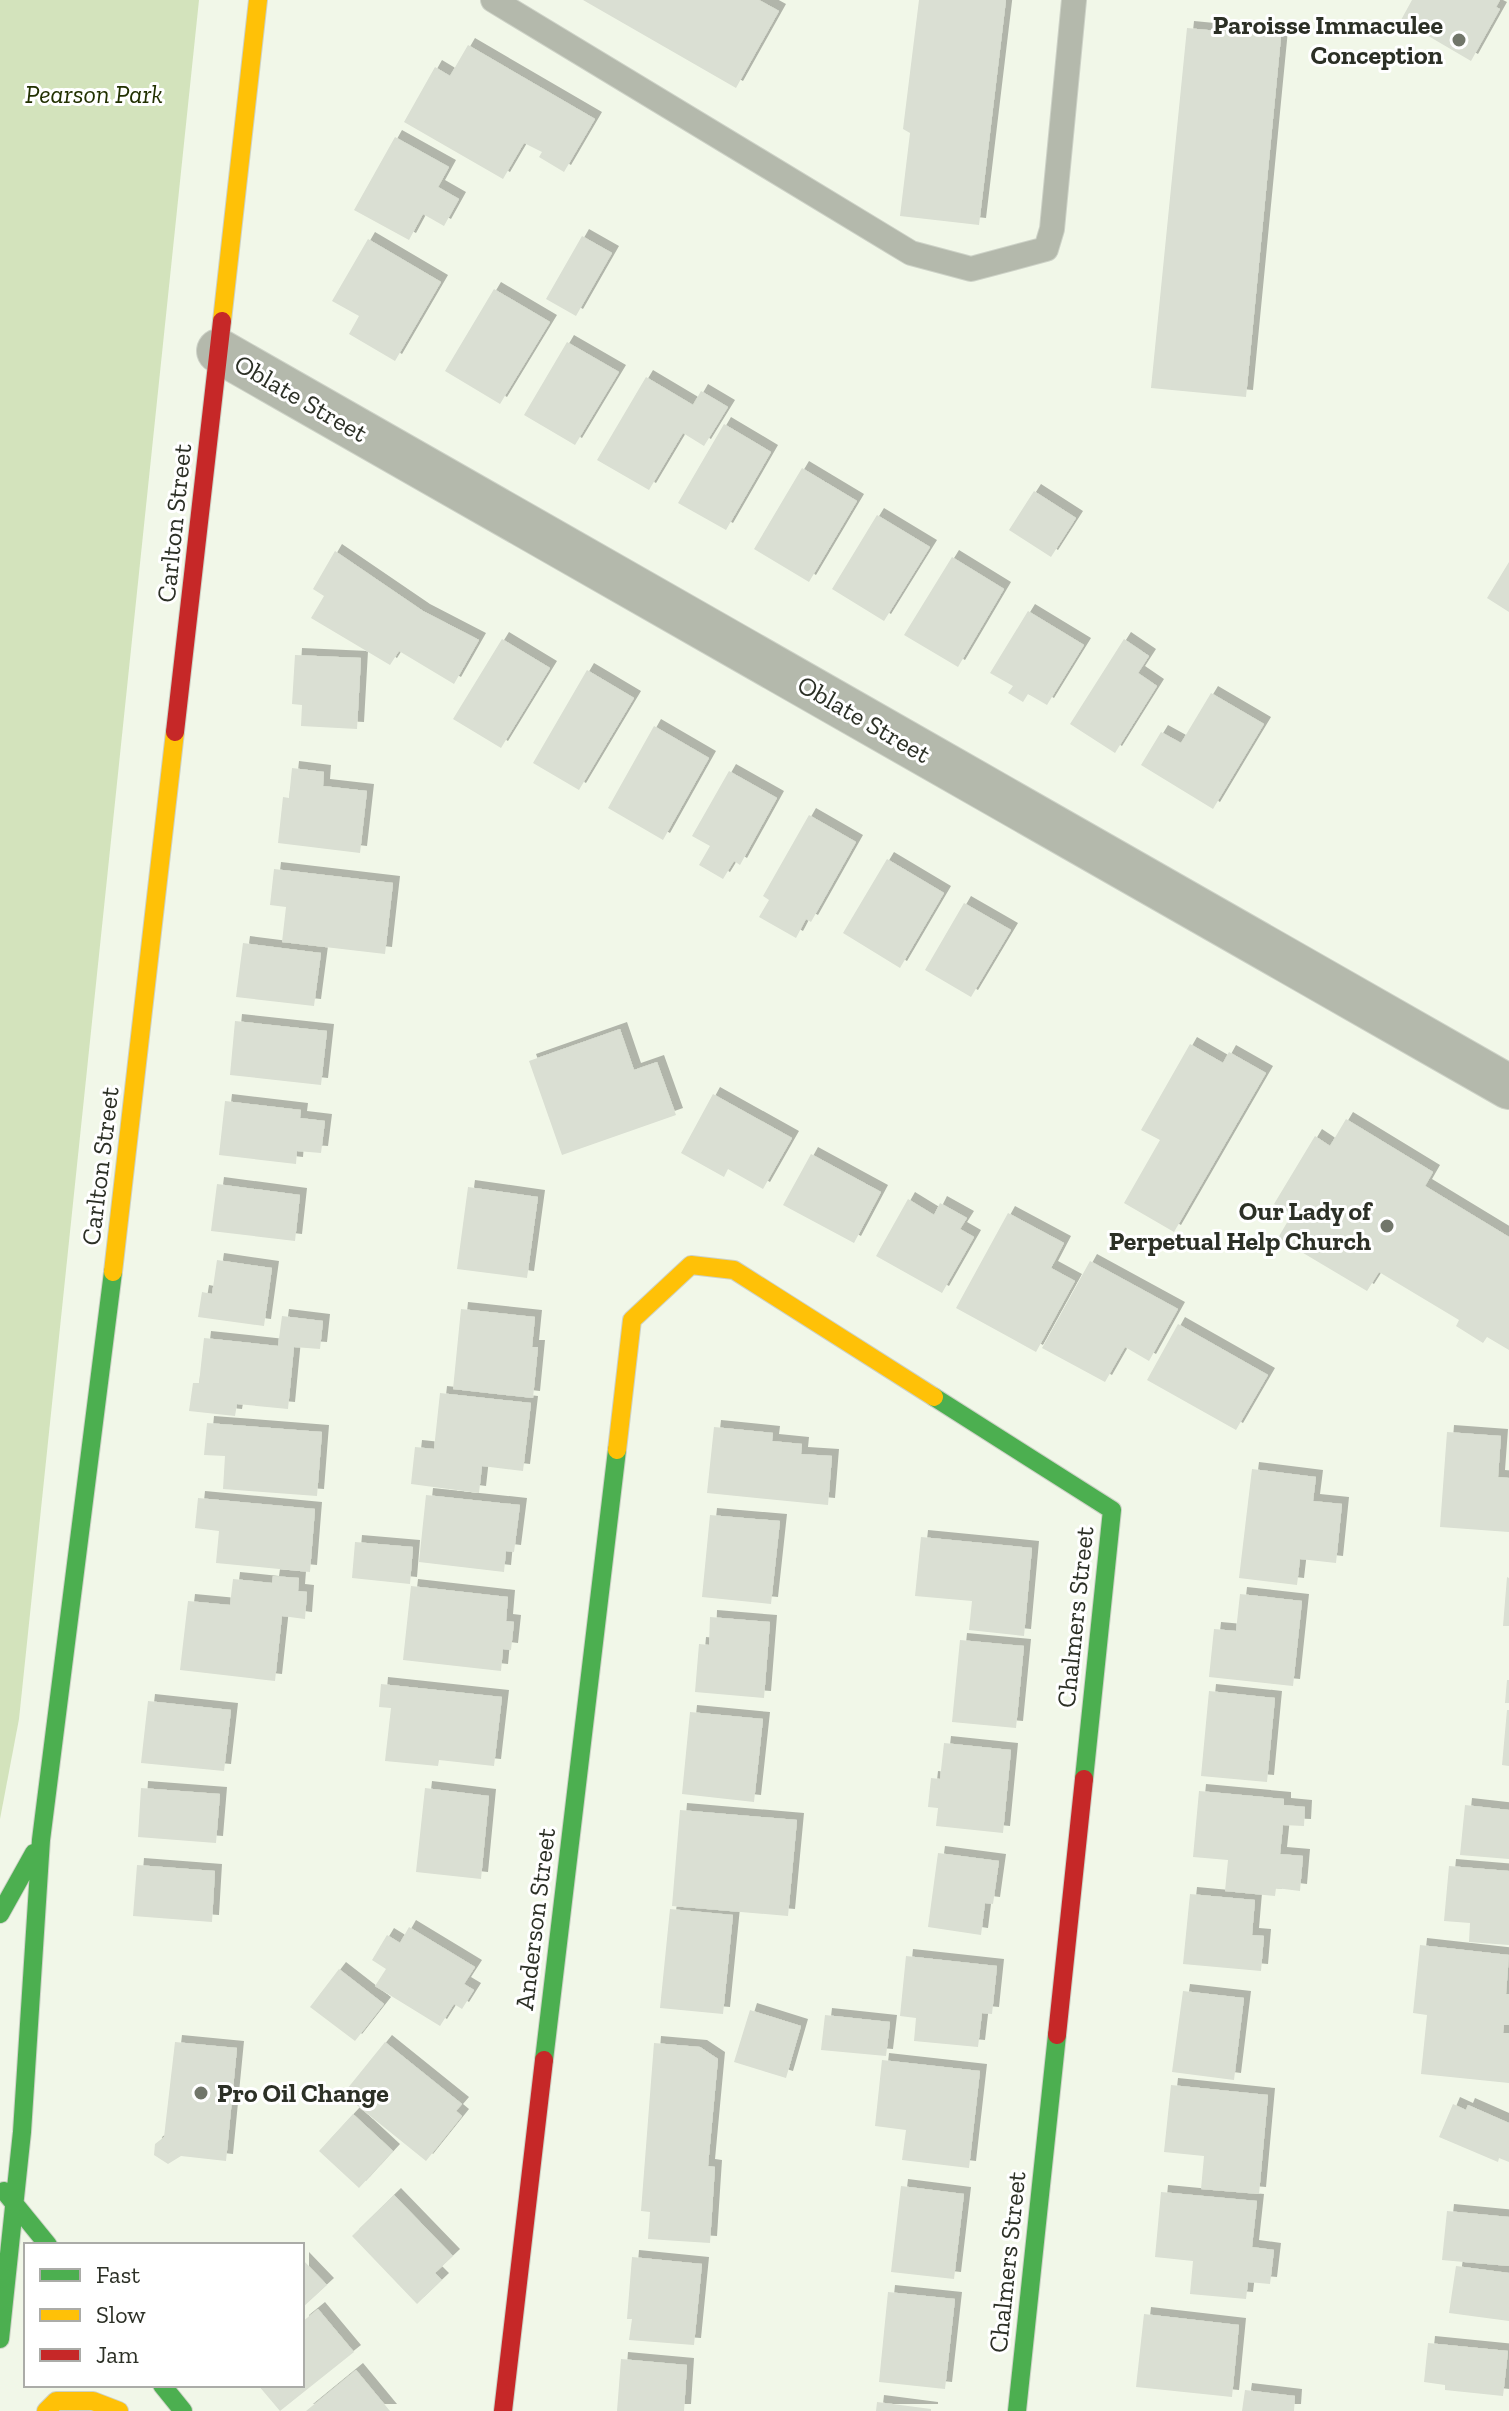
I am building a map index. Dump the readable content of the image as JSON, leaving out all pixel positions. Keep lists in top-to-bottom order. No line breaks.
{"streets":{"main road":["Carlton Street","Chalmers Street","Anderson Street"],"street":["Oblate Street"]},"crossings":[["Oblate Street","Carlton Street"],["Chalmers Street","Anderson Street"]],"parks":["Pearson Park"],"places":["Paroisse Immaculee Conception","Our Lady of Perpetual Help Church","Pro Oil Change"],"legend":["Fast","Slow","Jam"]}
